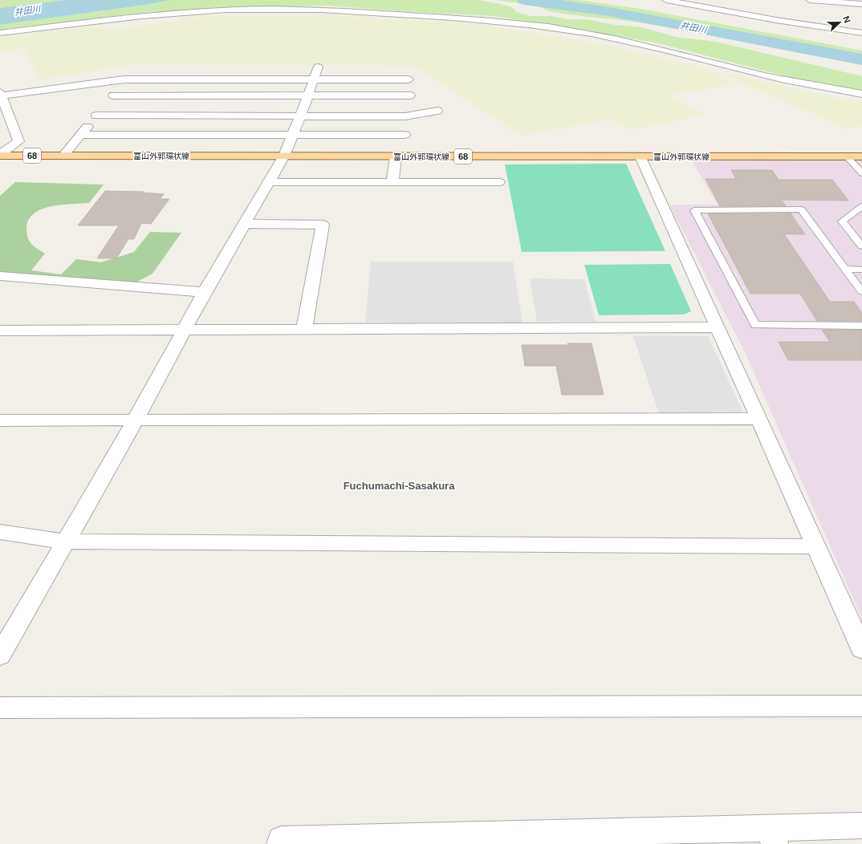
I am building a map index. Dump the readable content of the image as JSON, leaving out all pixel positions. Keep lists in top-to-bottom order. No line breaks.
{"streets":{"main road":["68","富山外郭環状線"]},"districts":["Fuchumachi-Sasakura"],"water":["井田川"],"north":"right"}
